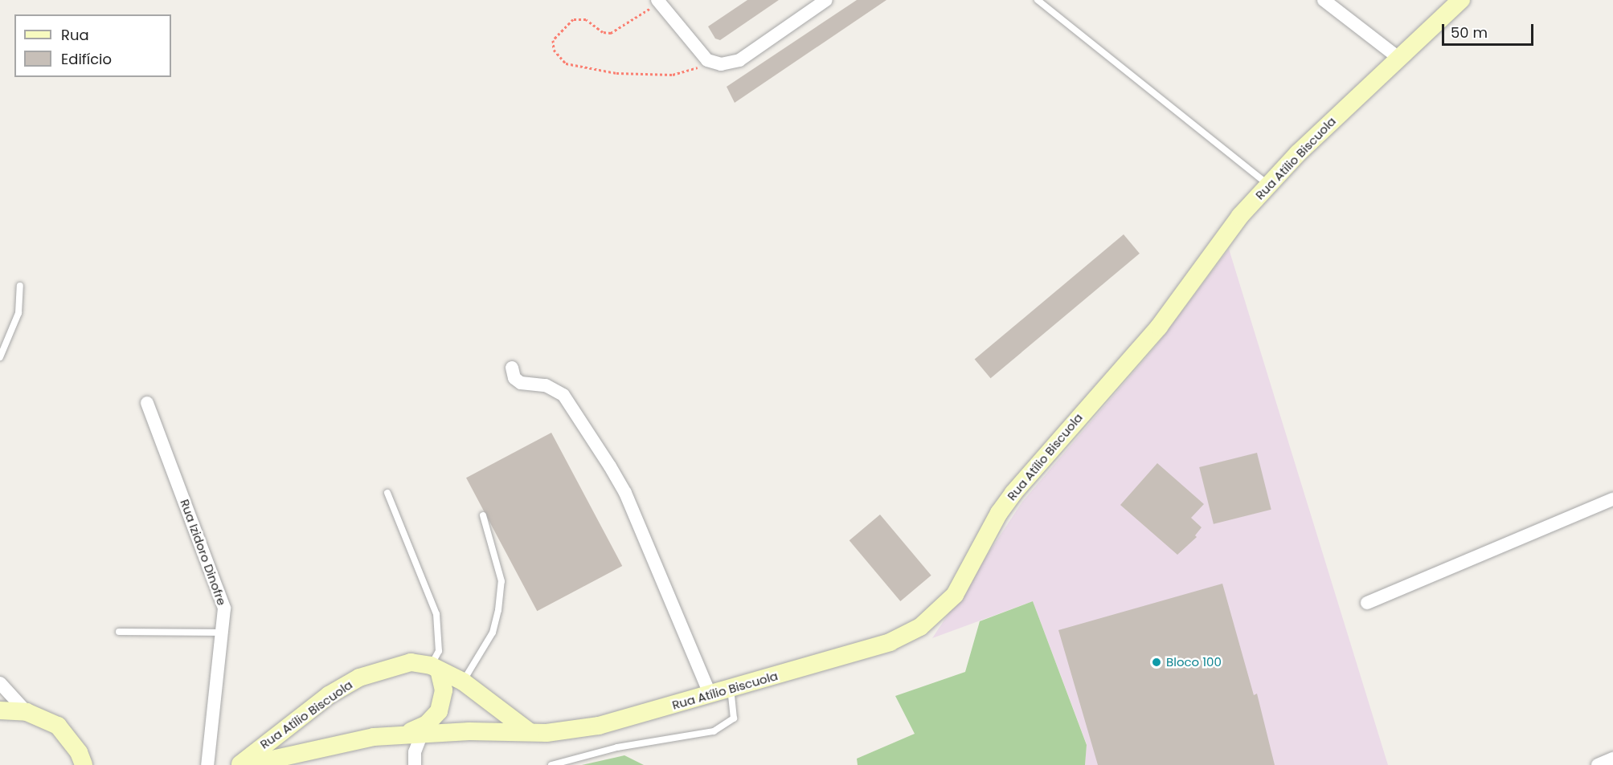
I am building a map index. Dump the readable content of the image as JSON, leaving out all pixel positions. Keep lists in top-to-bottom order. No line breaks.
{"streets":{"street":["Rua Atílio Biscuola","Rua Izidoro Dinofre"]},"places":["Bloco 100"],"legend":["Rua","Edifício"],"scale_bar":"50 m"}
